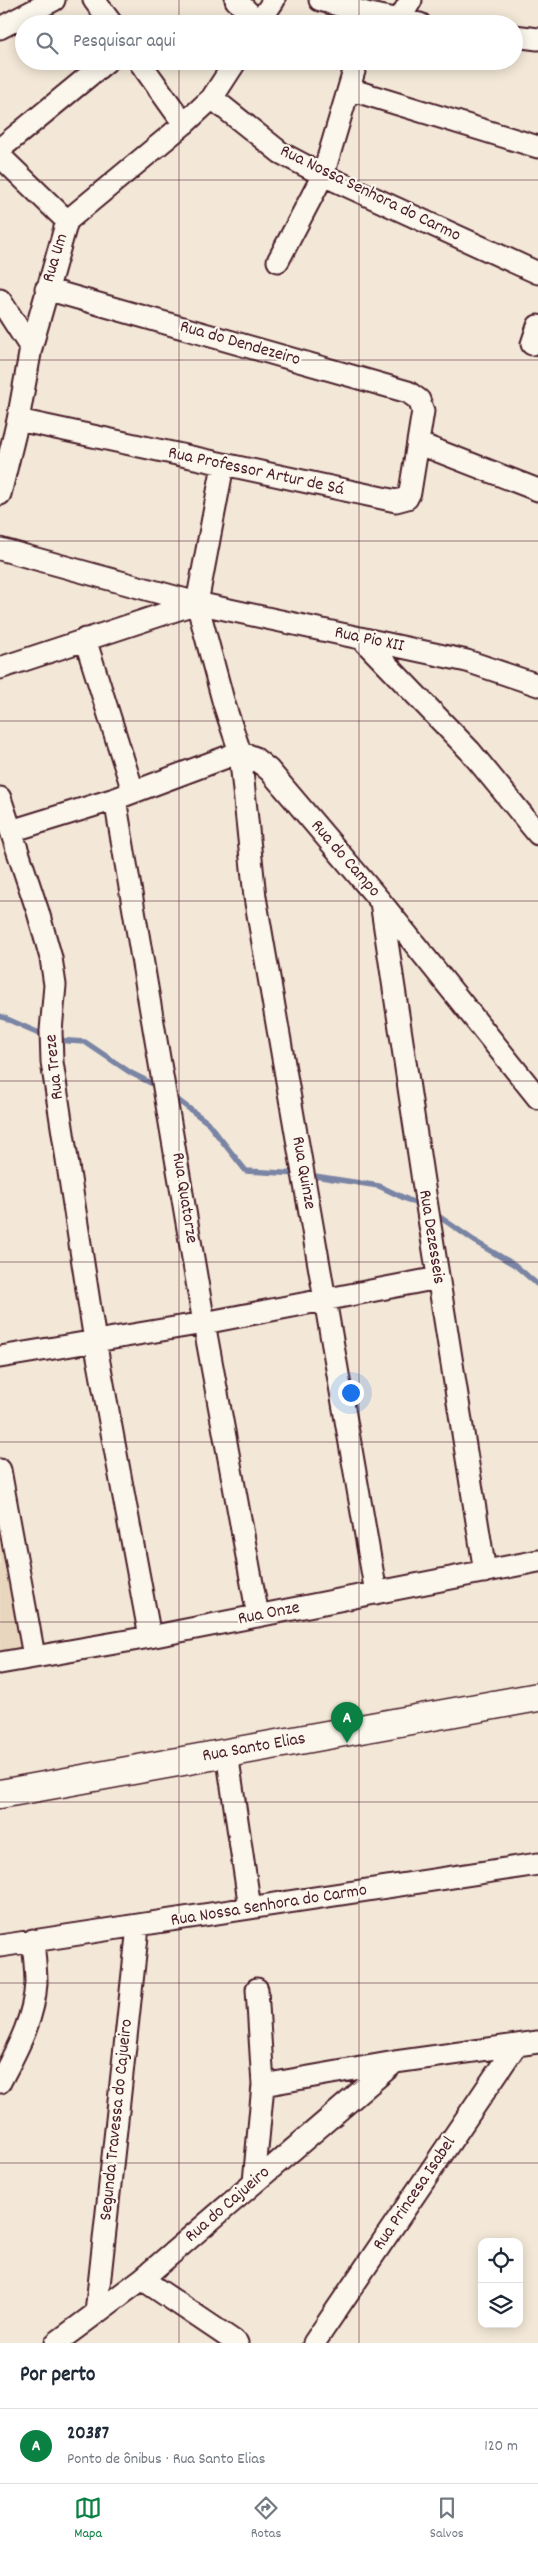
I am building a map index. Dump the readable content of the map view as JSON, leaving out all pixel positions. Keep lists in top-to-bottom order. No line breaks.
{"streets":{"main road":["Rua Santo Elias"],"street":["Rua Nossa Senhora do Carmo","Rua Um","Rua do Dendezeiro","Rua Professor Artur de Sá","Rua Pio XII","Rua do Campo","Rua Treze","Rua Quinze","Rua Quatorze","Rua Dezesseis","Rua Onze","Segunda Travessa do Cajueiro","Rua Princesa Isabel","Rua do Cajueiro"]},"crossings":[["Rua Nossa Senhora do Carmo","Rua Um"],["Rua Nossa Senhora do Carmo","Segunda Travessa do Cajueiro"],["Rua Um","Rua do Dendezeiro"],["Rua Um","Rua Professor Artur de Sá"],["Rua do Dendezeiro","Rua Professor Artur de Sá"],["Rua do Campo","Rua Quinze"],["Rua do Campo","Rua Dezesseis"],["Rua Treze","Rua Onze"],["Rua Quinze","Rua Onze"],["Rua Quatorze","Rua Onze"],["Rua Dezesseis","Rua Onze"],["Segunda Travessa do Cajueiro","Rua do Cajueiro"]],"page":{"search":"Pesquisar aqui","pins":"A","heading":"Por perto","list":[{"mark":"A","name":"20387","note":"Ponto de ônibus · Rua Santo Elias","value":"120 m"}],"nav":["Mapa","Rotas","Salvos"]}}
